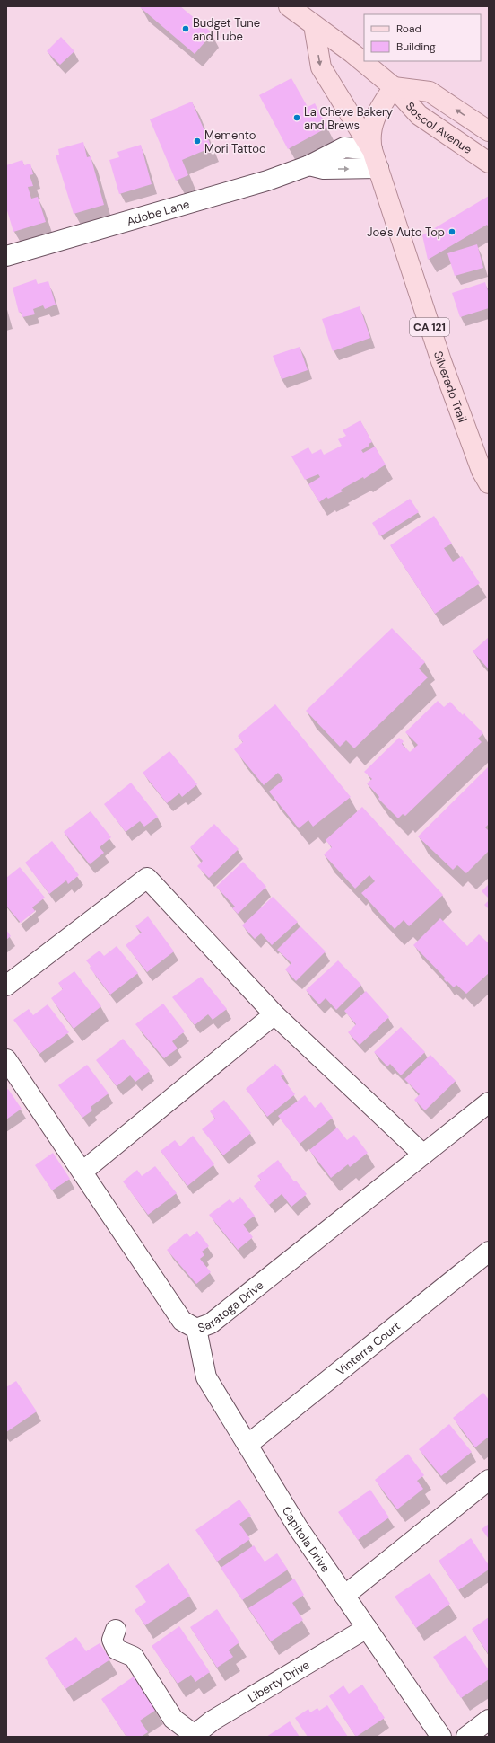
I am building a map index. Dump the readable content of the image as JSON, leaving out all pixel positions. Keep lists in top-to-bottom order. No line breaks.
{"streets":{"main road":["Soscol Avenue","CA 121","Silverado Trail"],"street":["Adobe Lane","Saratoga Drive","Vinterra Court","Capitola Drive","Liberty Drive"]},"crossings":[["Soscol Avenue","Silverado Trail"],["Adobe Lane","Silverado Trail"],["Saratoga Drive","Capitola Drive"],["Vinterra Court","Capitola Drive"],["Capitola Drive","Liberty Drive"]],"places":["Budget Tune and Lube","La Cheve Bakery and Brews","Memento Mori Tattoo","Joe's Auto Top"],"legend":["Road","Building"]}
